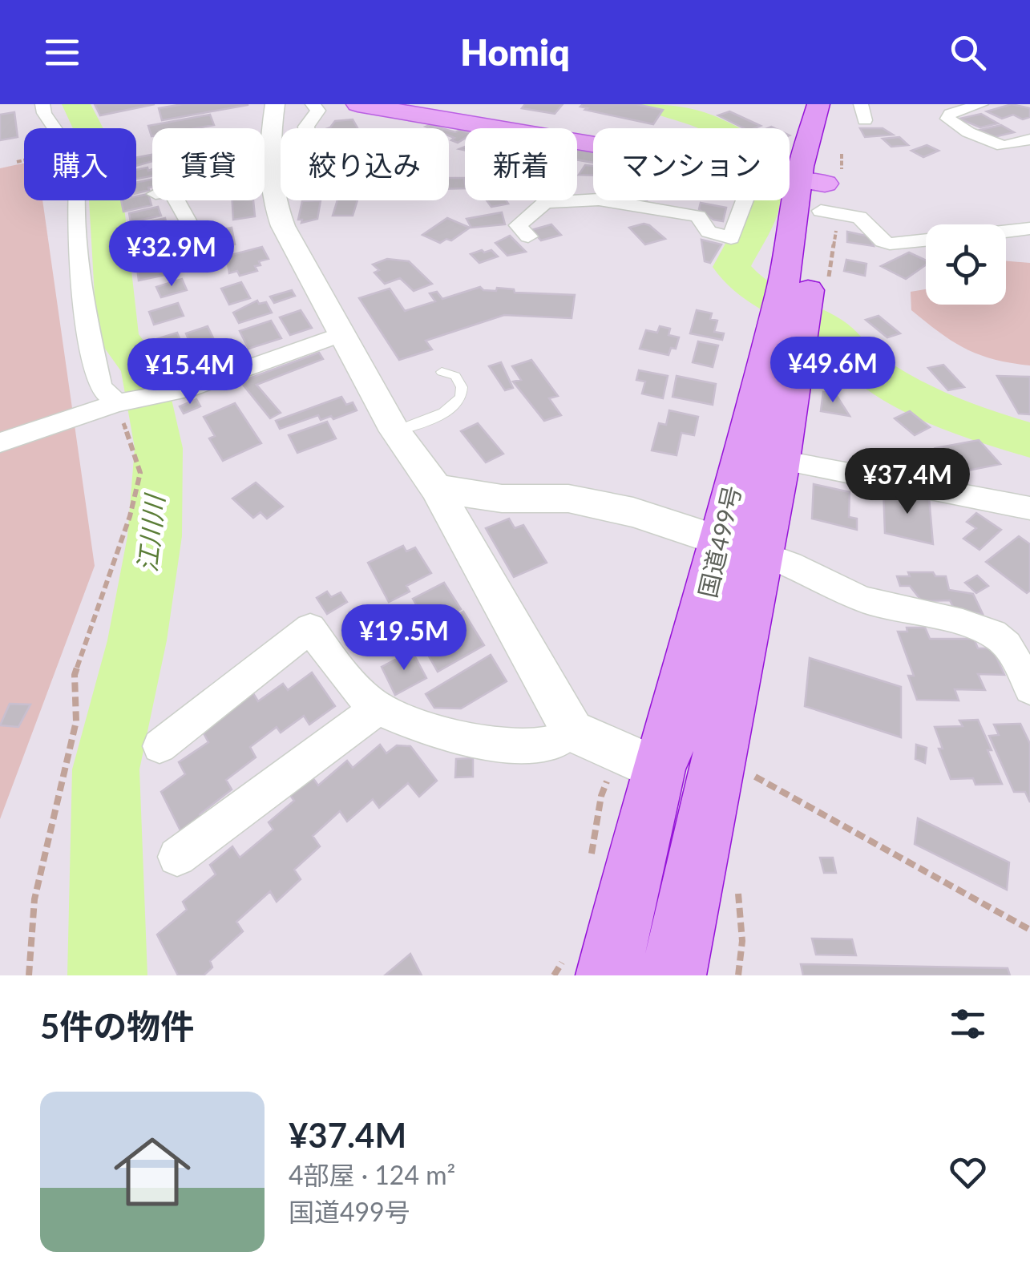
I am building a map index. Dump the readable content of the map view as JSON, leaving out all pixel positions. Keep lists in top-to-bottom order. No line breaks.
{"streets":{"highway":["国道499号"]},"water":["江川川"],"page":{"header":"Homiq","chip":["購入","賃貸","絞り込み","新着","マンション"],"price":["¥32.9M","¥49.6M","¥15.4M","¥37.4M","¥19.5M"],"heading":"5件の物件","list":[{"name":"¥37.4M","note":"4部屋 · 124 m² · 国道499号"}]}}
